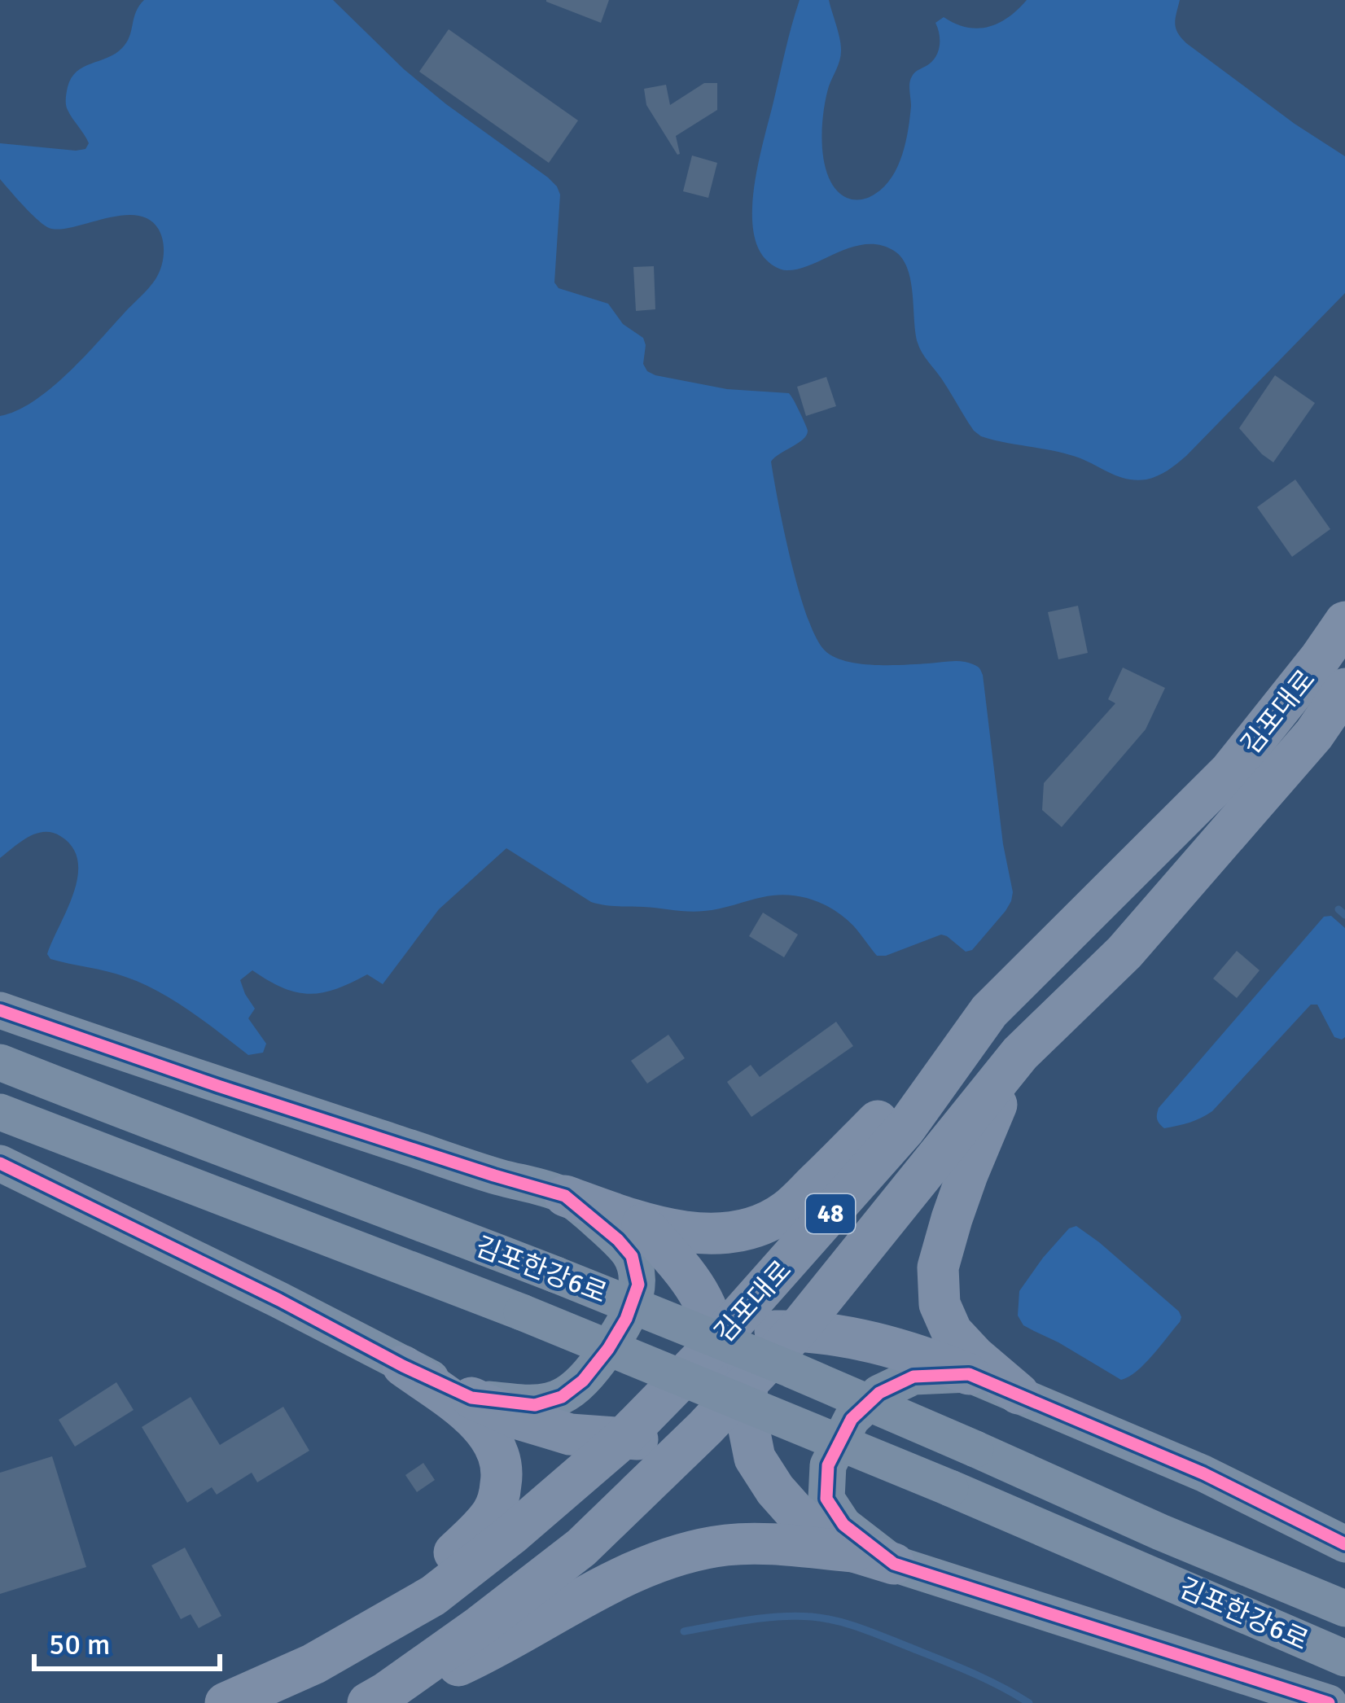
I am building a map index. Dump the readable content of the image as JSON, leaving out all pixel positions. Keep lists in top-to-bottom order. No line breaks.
{"streets":{"main road":["김포대로","48"],"street":["김포한강6로"]},"scale_bar":"50 m"}
